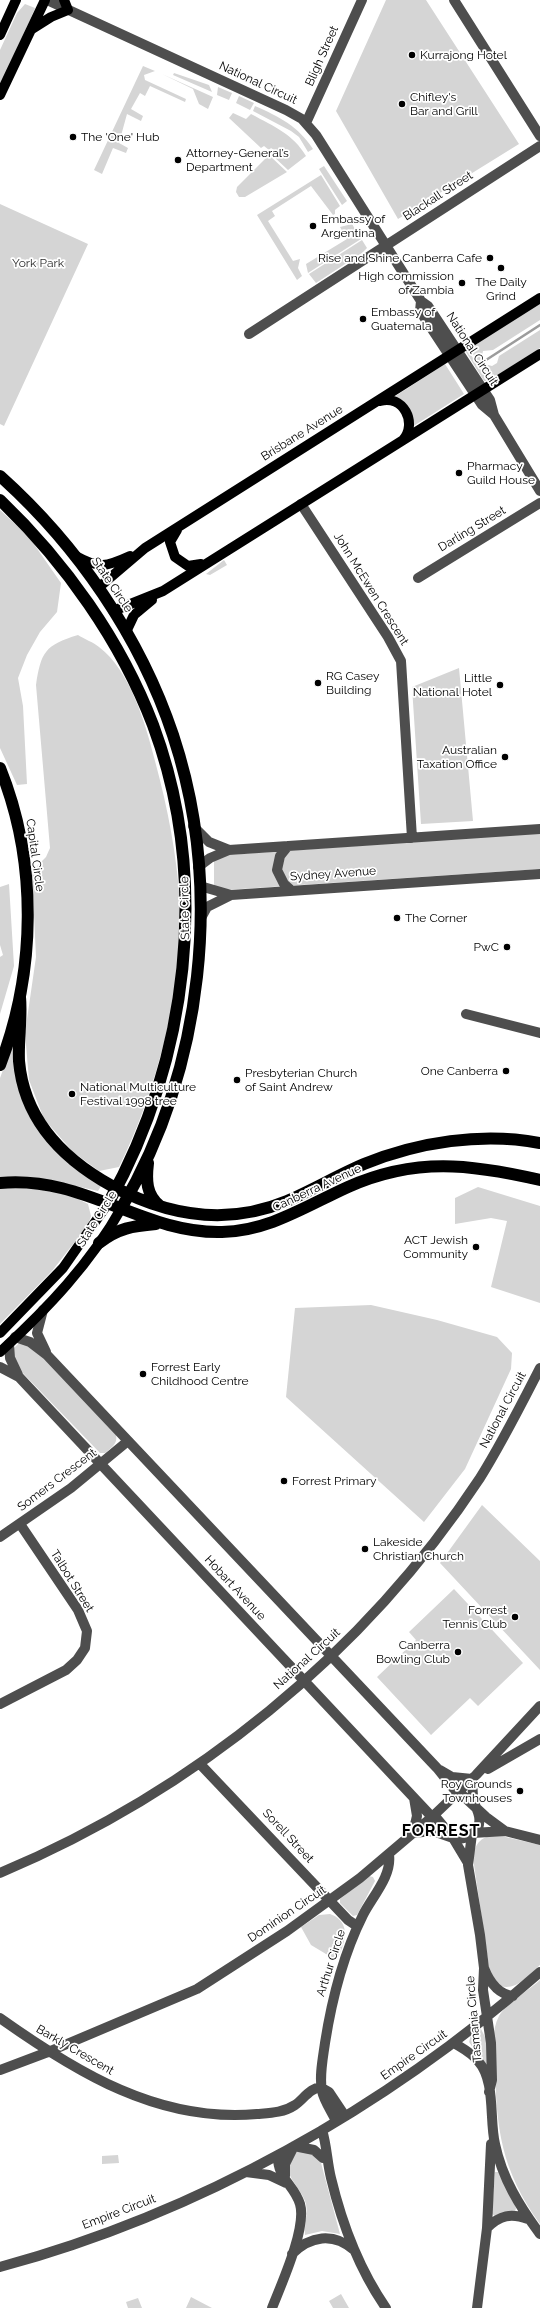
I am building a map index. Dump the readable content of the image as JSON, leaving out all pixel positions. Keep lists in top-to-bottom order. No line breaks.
{"streets":{"highway":["Brisbane Avenue","State Circle","Capital Circle","Sydney Avenue","Canberra Avenue"],"street":["Bligh Street","National Circuit","Blackall Street","Darling Street","John McEwen Crescent","Somers Crescent","Talbot Street","Hobart Avenue","Sorell Street","Dominion Circuit","Arthur Circle","Tasmania Circle","Barkly Crescent","Empire Circuit"]},"crossings":[["Bligh Street","National Circuit"],["National Circuit","Blackall Street"],["National Circuit","Brisbane Avenue"],["National Circuit","Hobart Avenue"],["National Circuit","Sorell Street"],["Brisbane Avenue","State Circle"],["State Circle","Sydney Avenue"],["State Circle","Canberra Avenue"],["State Circle","Hobart Avenue"],["Capital Circle","Canberra Avenue"],["Somers Crescent","Talbot Street"],["Somers Crescent","Hobart Avenue"],["Hobart Avenue","Dominion Circuit"],["Hobart Avenue","Tasmania Circle"],["Sorell Street","Dominion Circuit"],["Sorell Street","Arthur Circle"],["Dominion Circuit","Arthur Circle"],["Dominion Circuit","Tasmania Circle"],["Dominion Circuit","Barkly Crescent"],["Arthur Circle","Barkly Crescent"],["Tasmania Circle","Empire Circuit"]],"districts":["FORREST"],"parks":["York Park"],"places":["Kurrajong Hotel","Chifley's Bar and Grill","The 'One' Hub","Attorney-General’s Department","Embassy of Argentina","Rise and Shine Canberra Cafe","The Daily Grind","High commission of Zambia","Embassy of Guatemala","Pharmacy Guild House","RG Casey Building","Little National Hotel","Australian Taxation Office","The Corner","PwC","One Canberra","Presbyterian Church of Saint Andrew","National Multiculture Festival 1998 tree","ACT Jewish Community","Forrest Early Childhood Centre","Forrest Primary","Lakeside Christian Church","Forrest Tennis Club","Canberra Bowling Club","Roy Grounds Townhouses"]}
